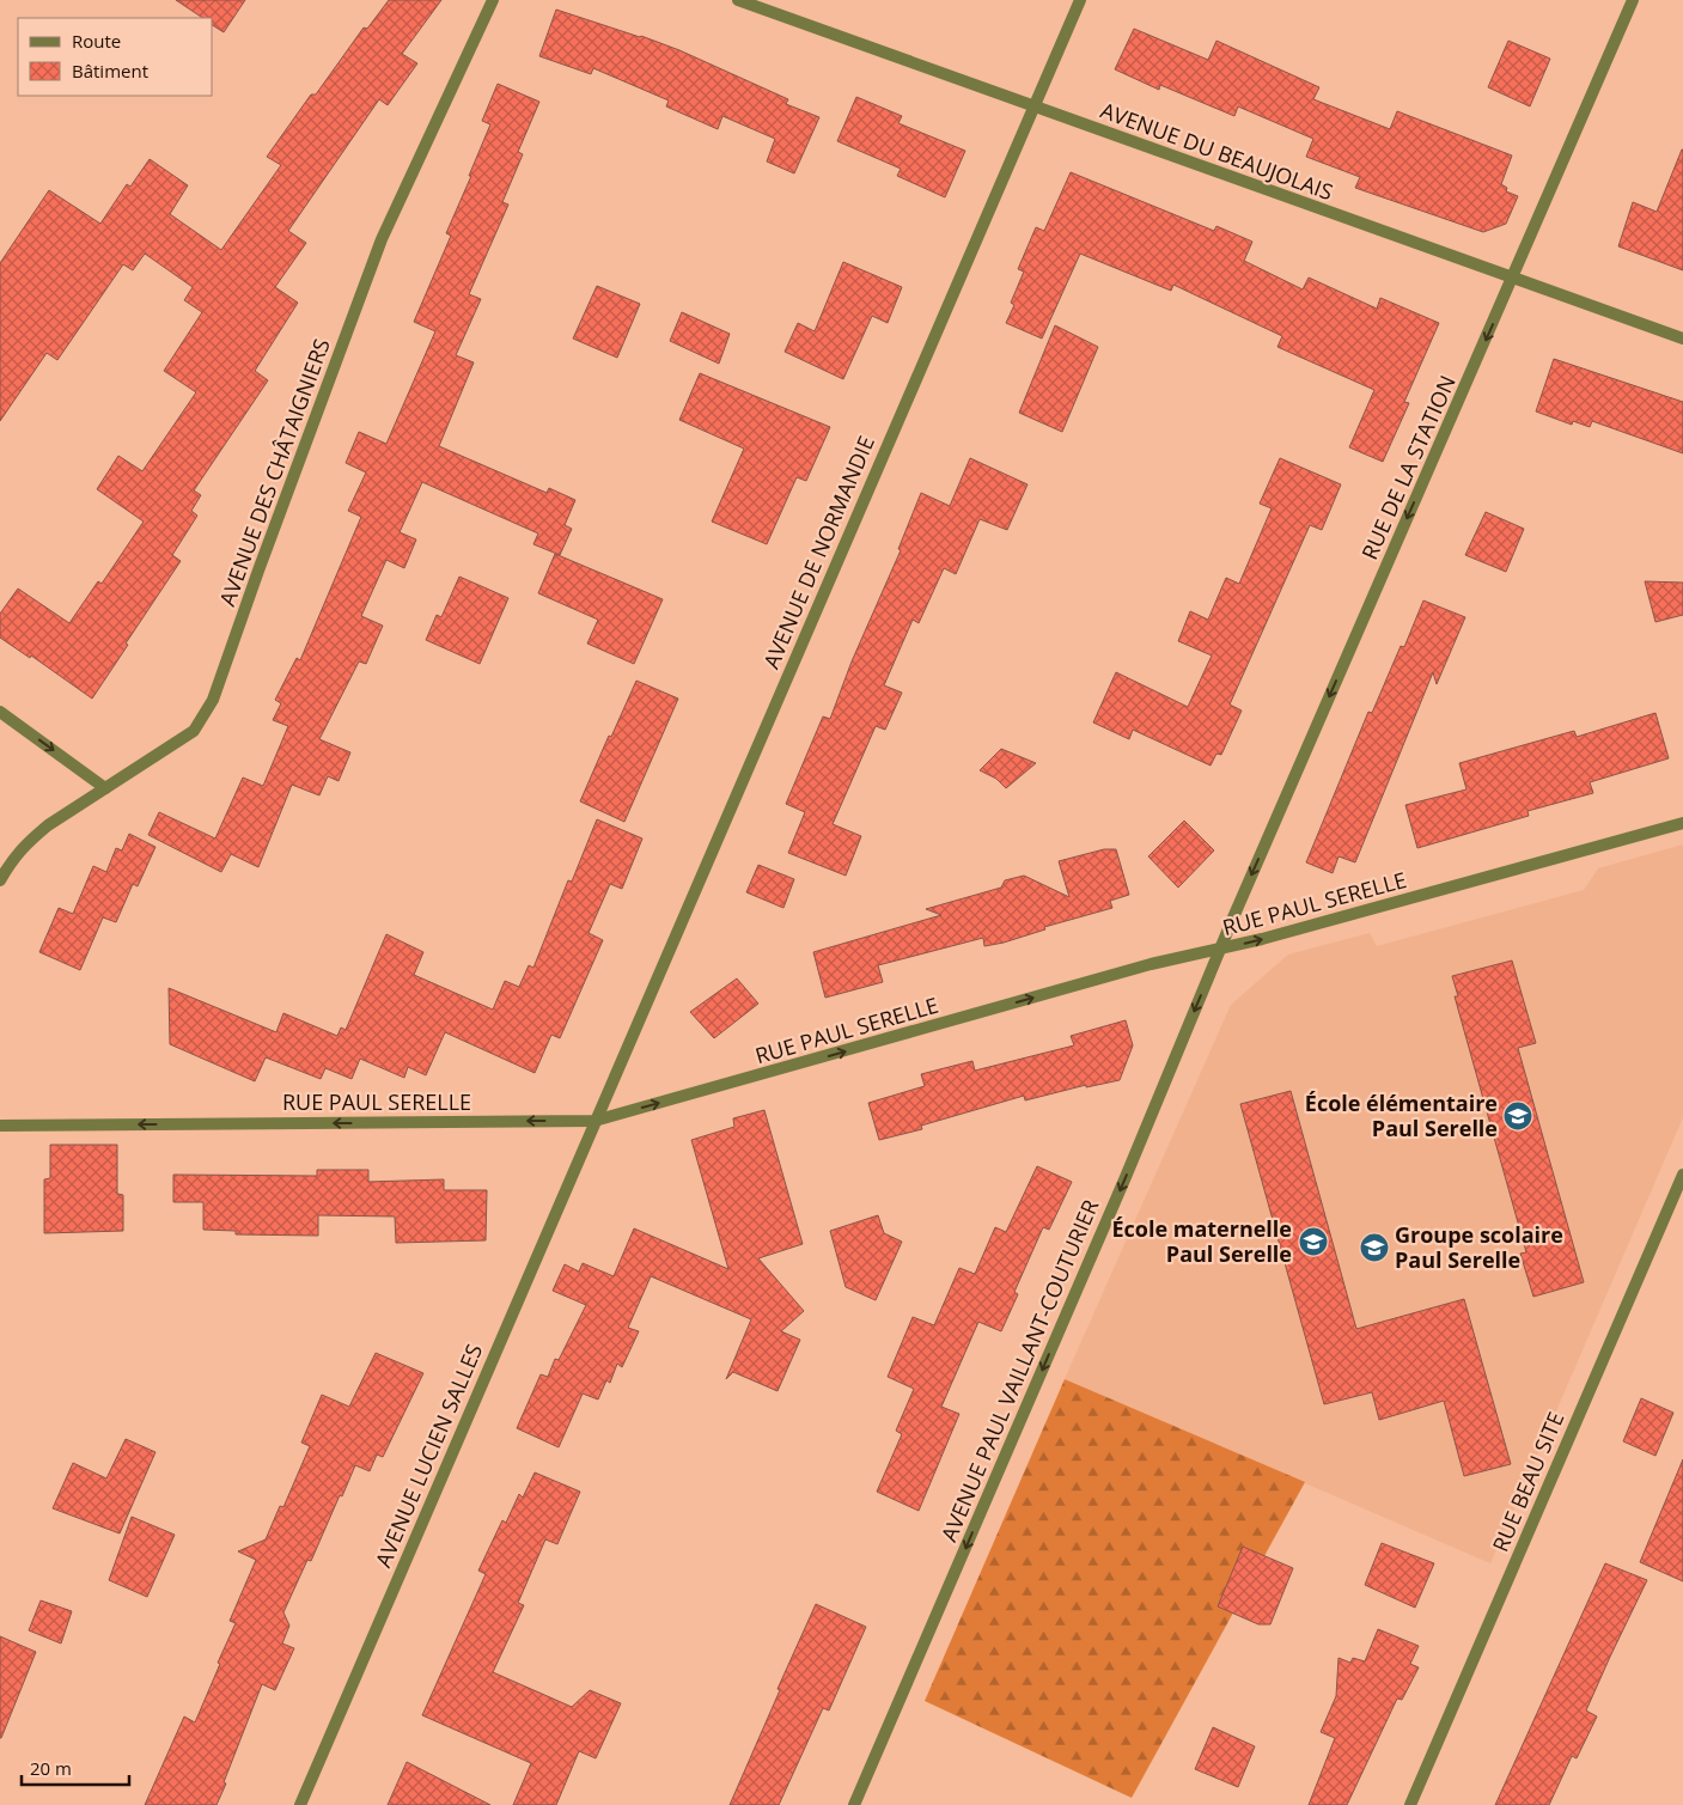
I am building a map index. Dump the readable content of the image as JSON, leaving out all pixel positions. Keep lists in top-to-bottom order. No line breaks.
{"streets":{"street":["AVENUE DU BEAUJOLAIS","RUE DE LA STATION","AVENUE DES CHÂTAIGNIERS","AVENUE DE NORMANDIE","RUE PAUL SERELLE","AVENUE PAUL VAILLANT-COUTURIER","AVENUE LUCIEN SALLES","RUE BEAU SITE"]},"crossings":[["AVENUE DU BEAUJOLAIS","RUE DE LA STATION"],["AVENUE DU BEAUJOLAIS","AVENUE DE NORMANDIE"],["RUE DE LA STATION","RUE PAUL SERELLE"],["RUE DE LA STATION","AVENUE PAUL VAILLANT-COUTURIER"],["AVENUE DE NORMANDIE","RUE PAUL SERELLE"],["AVENUE DE NORMANDIE","AVENUE LUCIEN SALLES"],["RUE PAUL SERELLE","AVENUE PAUL VAILLANT-COUTURIER"],["RUE PAUL SERELLE","AVENUE LUCIEN SALLES"]],"one_way":["RUE DE LA STATION","AVENUE PAUL VAILLANT-COUTURIER"],"places":{"school or university":["École élémentaire Paul Serelle","École maternelle Paul Serelle","Groupe scolaire Paul Serelle"]},"legend":["Route","Bâtiment"],"scale_bar":"20 m"}
